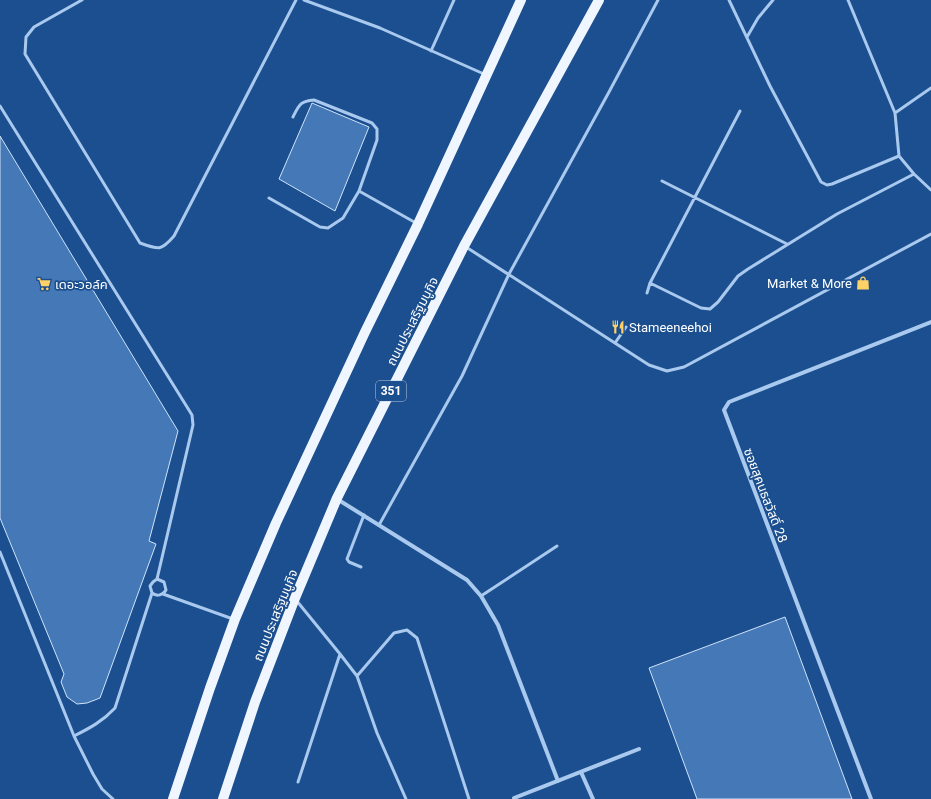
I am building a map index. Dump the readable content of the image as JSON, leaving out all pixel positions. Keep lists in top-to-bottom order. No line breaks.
{"streets":{"main road":["ถนนประเสริฐมนูกิจ","351"],"street":["ซอยสุคนธสวัสดิ์ 28"]},"places":{"shop":["Market & More"],"supermarket":["เดอะวอล์ค"],"restaurant":["Stameeneehoi"]}}
